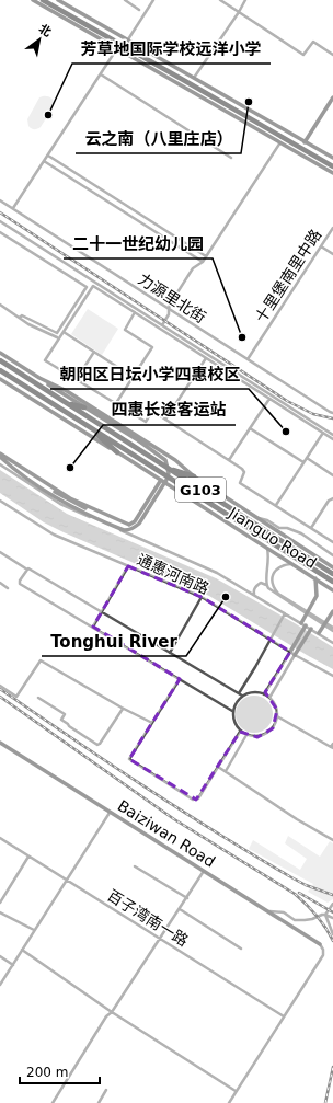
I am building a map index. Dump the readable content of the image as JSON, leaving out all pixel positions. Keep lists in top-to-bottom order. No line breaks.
{"streets":{"highway":["G103"],"street":["十里堡南里中路","力源里北街","Jianguo Road","通惠河南路","Baiziwan Road","百子湾南一路"]},"crossings":[["十里堡南里中路","力源里北街"]],"places":["云之南（八里庄店）","芳草地国际学校远洋小学","二十一世纪幼儿园","朝阳区日坛小学四惠校区","四惠长途客运站","Tonghui River"],"scale_bar":"200 m","north":"top right"}
